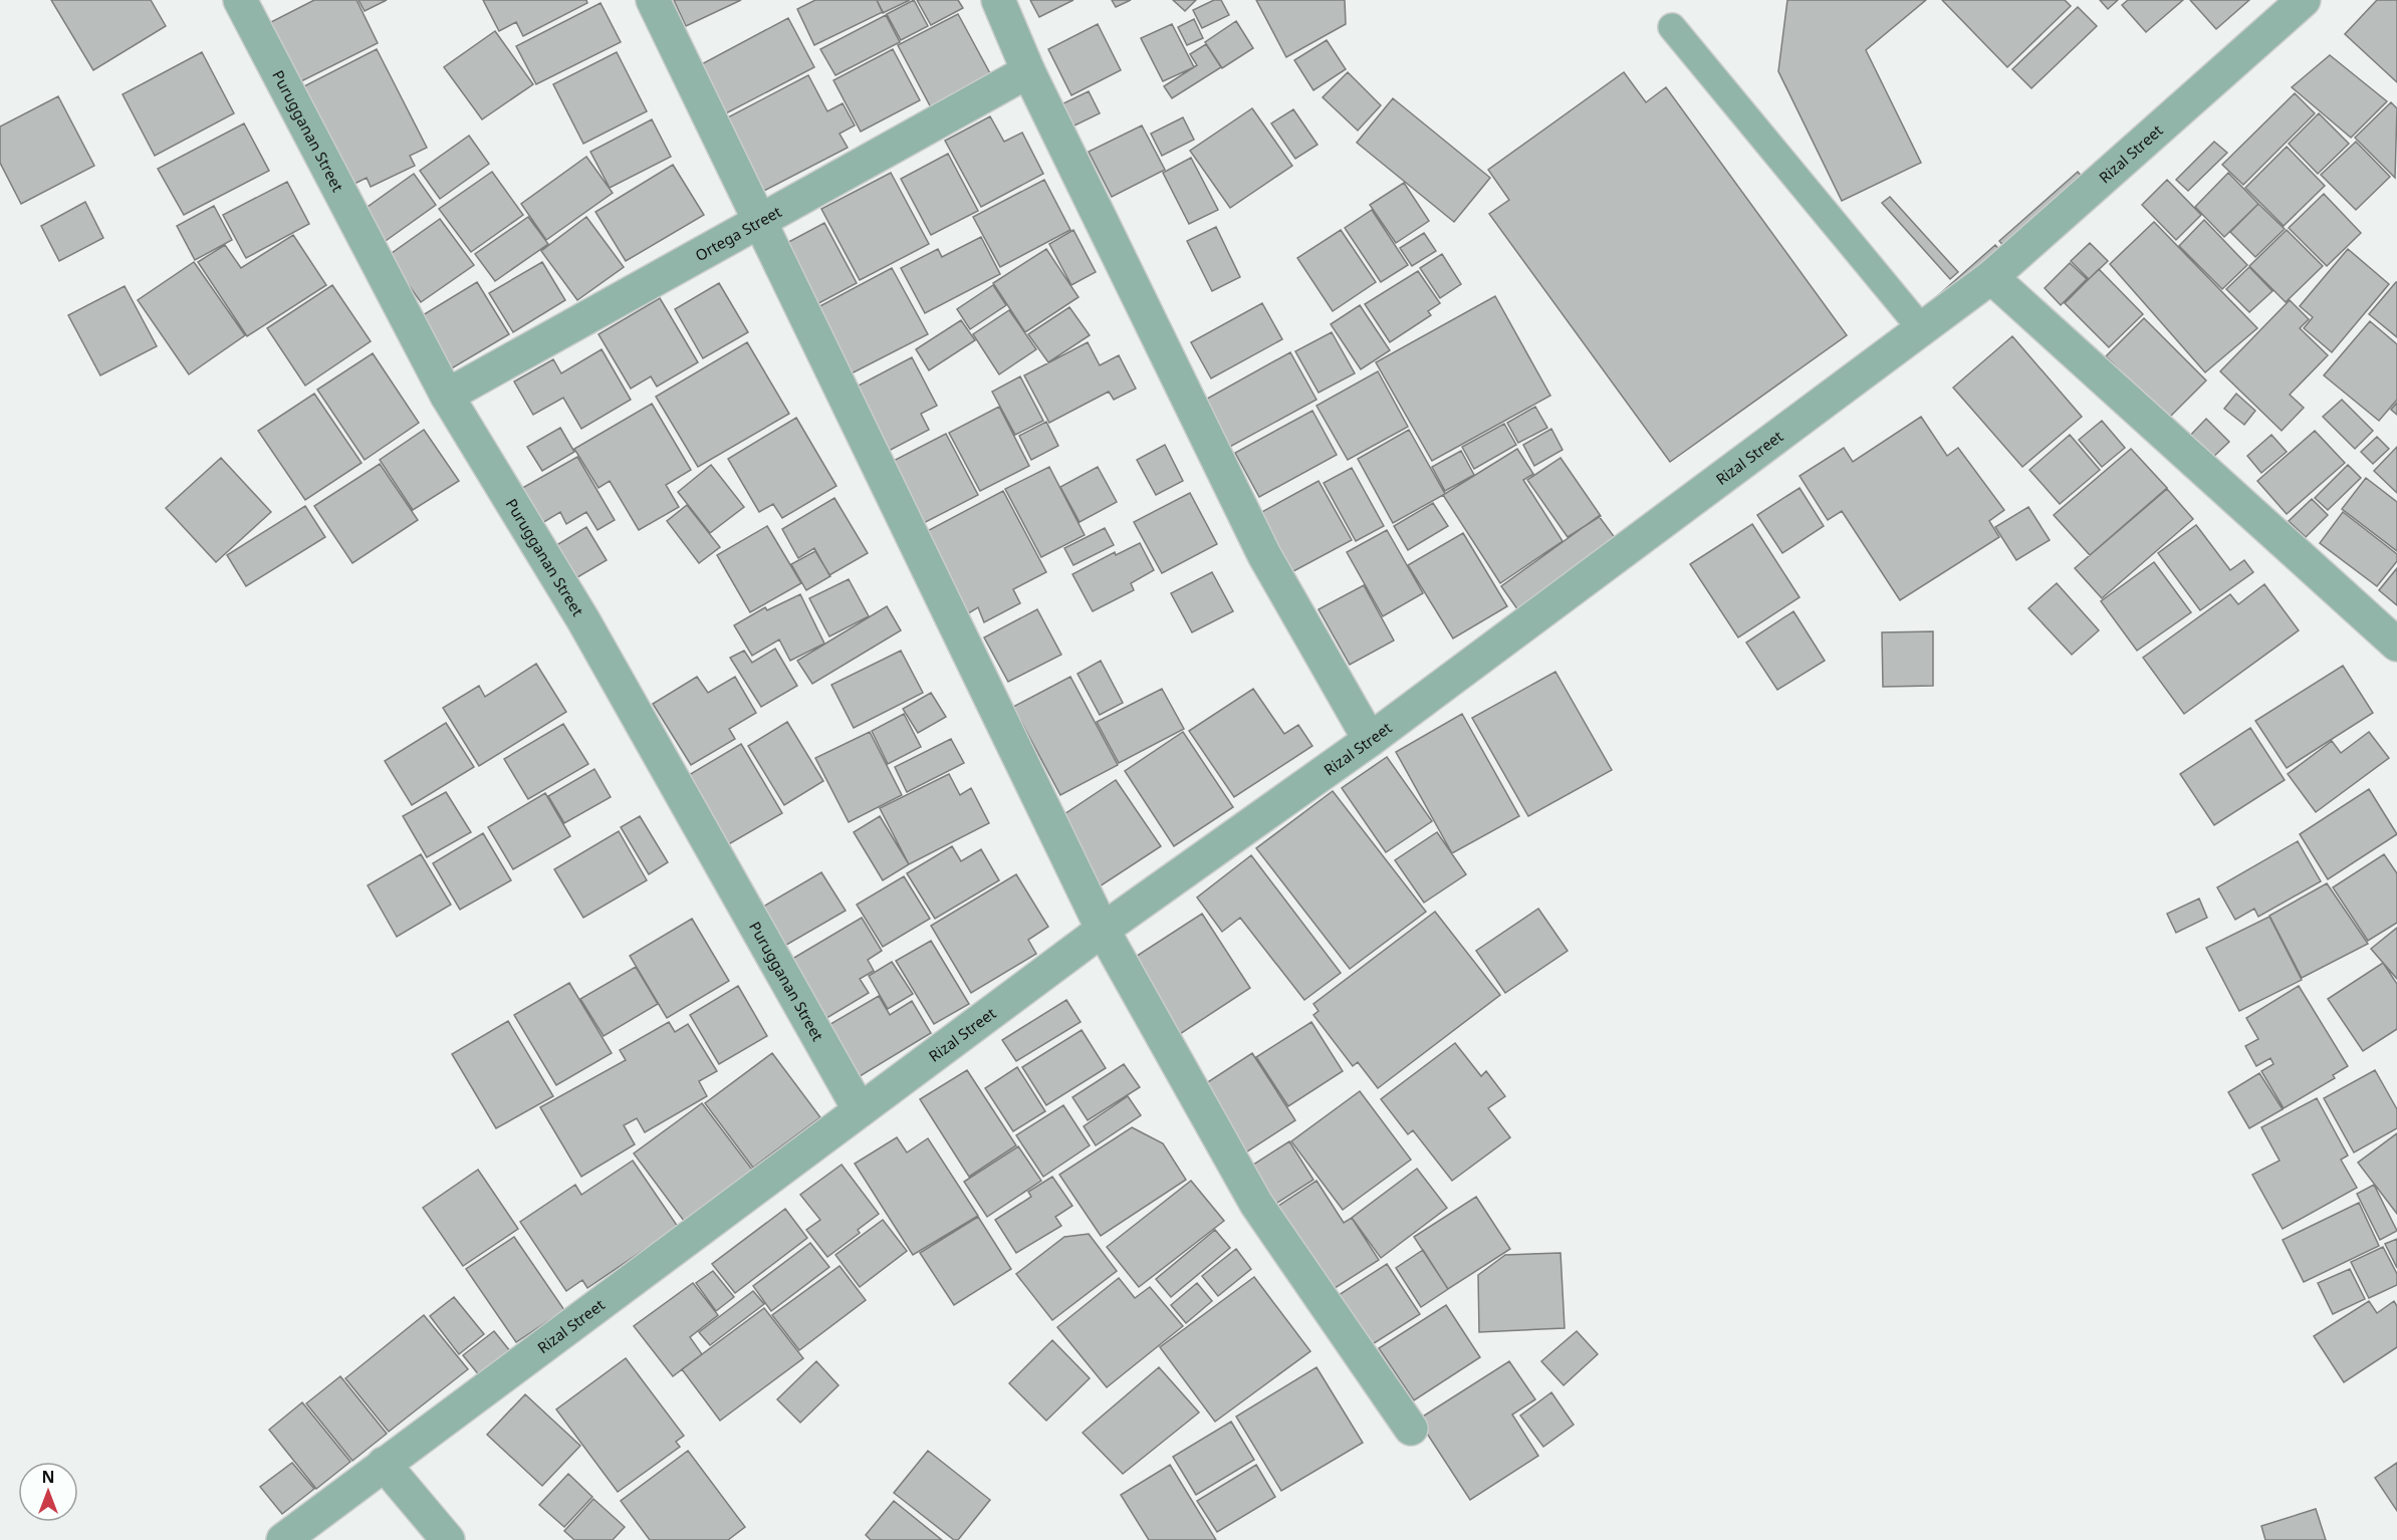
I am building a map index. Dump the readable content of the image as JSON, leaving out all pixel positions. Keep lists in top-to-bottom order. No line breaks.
{"streets":{"street":["Purugganan Street","Rizal Street","Ortega Street"]},"crossings":[["Purugganan Street","Rizal Street"],["Purugganan Street","Ortega Street"]],"north":"top"}
